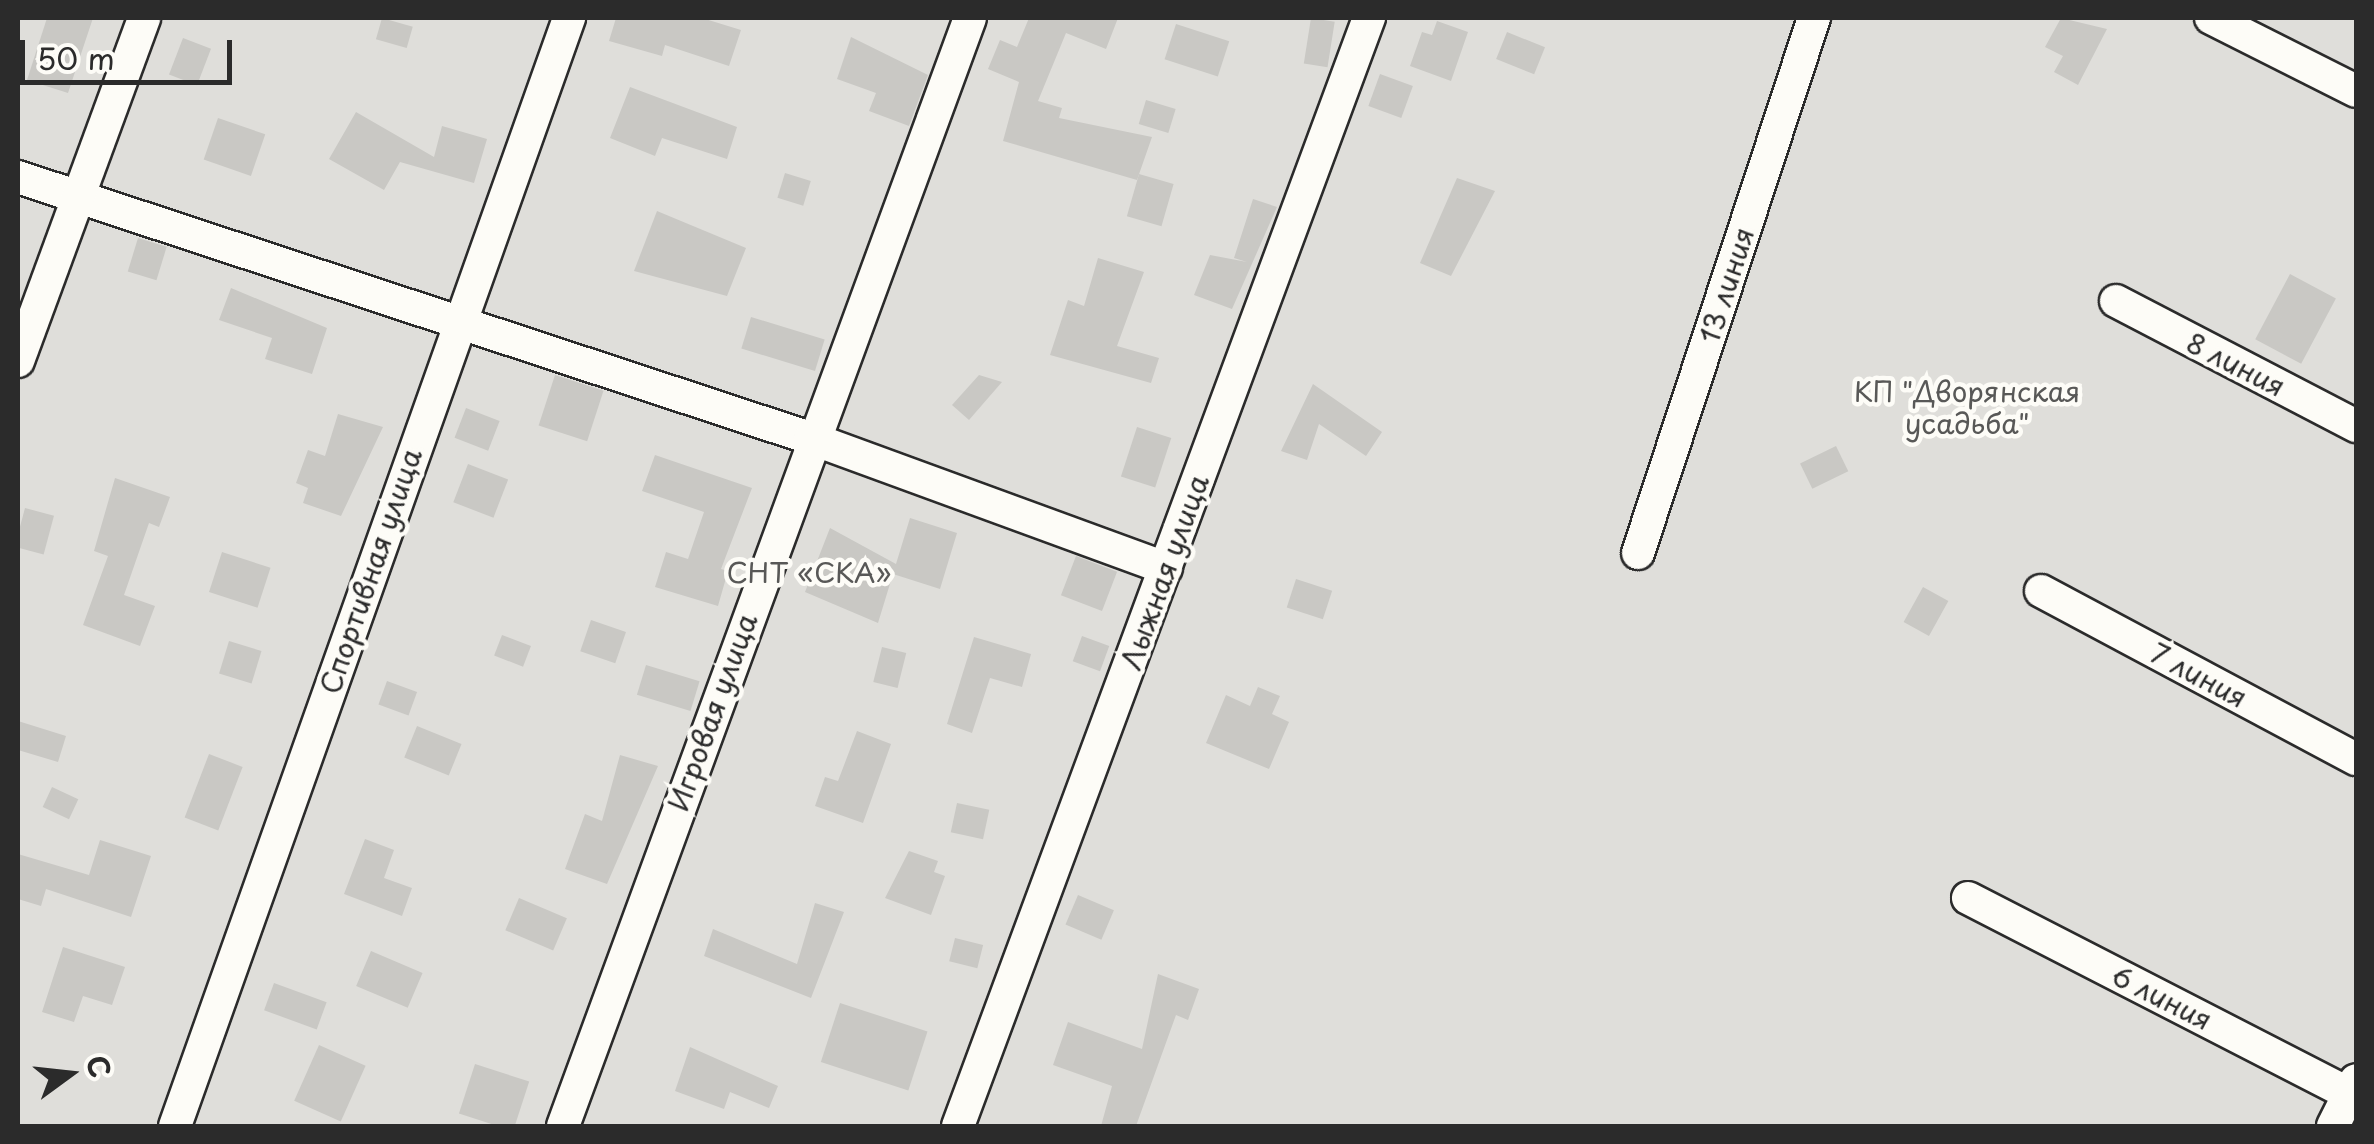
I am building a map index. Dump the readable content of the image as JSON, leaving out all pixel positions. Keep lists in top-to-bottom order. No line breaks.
{"streets":{"street":["13 линия","8 линия","Спортивная улица","Лыжная улица","7 линия","Игровая улица","6 линия"]},"parks":["КП \"Дворянская усадьба\"","СНТ «СКА»"],"scale_bar":"50 m","north":"right"}
